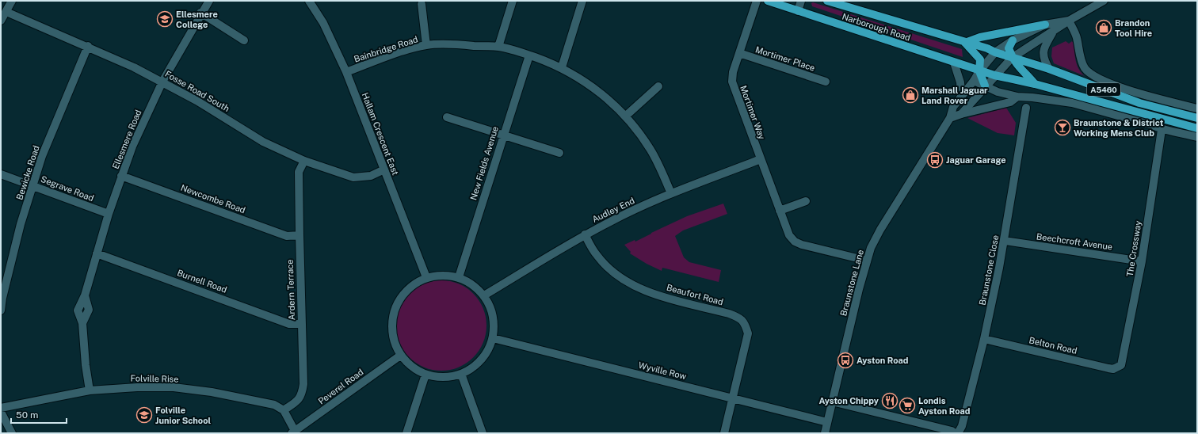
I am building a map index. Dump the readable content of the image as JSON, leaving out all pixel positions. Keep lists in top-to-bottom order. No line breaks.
{"streets":{"main road":["Narborough Road","A5460"],"street":["Bainbridge Road","Mortimer Place","Fosse Road South","Mortimer Way","Hallam Crescent East","Ellesmere Road","New Fields Avenue","Bewicke Road","Segrave Road","Newcombe Road","Audley End","Beechcroft Avenue","The Crossway","Braunstone Close","Burnell Road","Braunstone Lane","Ardern Terrace","Beaufort Road","Belton Road","Wyville Row","Folville Rise","Peverel Road"]},"crossings":[["Narborough Road","A5460"],["Narborough Road","Braunstone Lane"],["Bainbridge Road","Hallam Crescent East"],["Bainbridge Road","New Fields Avenue"],["Bainbridge Road","Audley End"],["Mortimer Place","Mortimer Way"],["A5460","Braunstone Lane"],["Fosse Road South","Hallam Crescent East"],["Fosse Road South","Ellesmere Road"],["Fosse Road South","Bewicke Road"],["Fosse Road South","Ardern Terrace"],["Mortimer Way","Audley End"],["Mortimer Way","Braunstone Lane"],["Hallam Crescent East","New Fields Avenue"],["Hallam Crescent East","Audley End"],["Hallam Crescent East","Wyville Row"],["Hallam Crescent East","Peverel Road"],["Ellesmere Road","Segrave Road"],["Ellesmere Road","Newcombe Road"],["Ellesmere Road","Burnell Road"],["Ellesmere Road","Folville Rise"],["New Fields Avenue","Audley End"],["New Fields Avenue","Wyville Row"],["New Fields Avenue","Peverel Road"],["Bewicke Road","Segrave Road"],["Newcombe Road","Ardern Terrace"],["Audley End","Beaufort Road"],["Audley End","Wyville Row"],["Audley End","Peverel Road"],["Beechcroft Avenue","The Crossway"],["Beechcroft Avenue","Braunstone Close"],["The Crossway","Belton Road"],["Braunstone Close","Belton Road"],["Burnell Road","Ardern Terrace"],["Braunstone Lane","Wyville Row"],["Ardern Terrace","Folville Rise"],["Beaufort Road","Wyville Row"],["Wyville Row","Peverel Road"]],"places":{"school or university":["Ellesmere College","Folville Junior School"],"shop":["Brandon Tool Hire","Marshall Jaguar Land Rover"],"bar":["Braunstone & District Working Mens Club"],"bus stop":["Jaguar Garage","Ayston Road"],"restaurant":["Ayston Chippy"],"supermarket":["Londis Ayston Road"]},"scale_bar":"50 m"}
